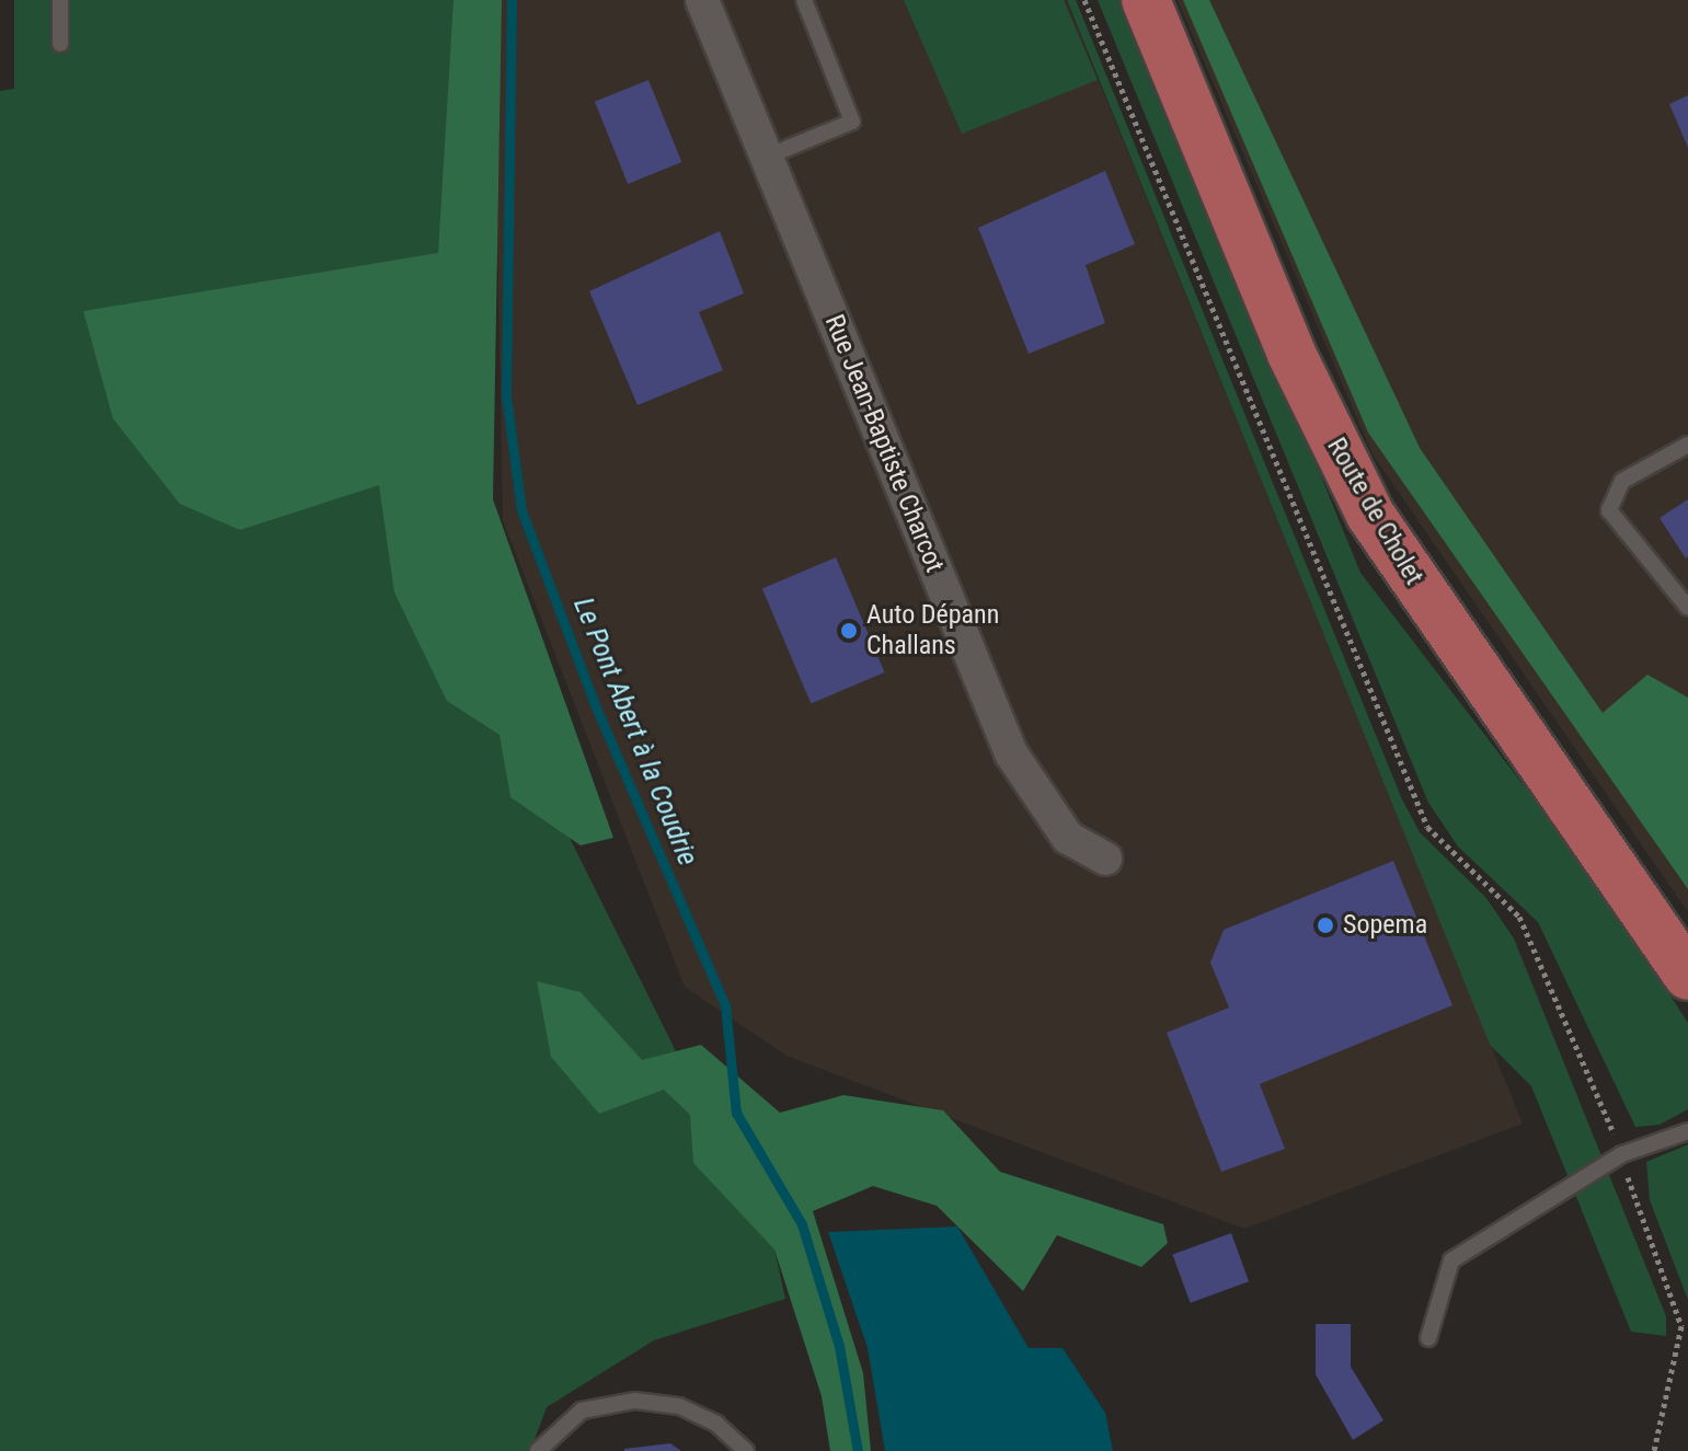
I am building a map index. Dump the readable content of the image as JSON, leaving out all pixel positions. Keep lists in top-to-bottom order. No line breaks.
{"streets":{"main road":["Route de Cholet"],"street":["Rue Jean-Baptiste Charcot"]},"water":["Le Pont Abert à la Coudrie"],"places":["Auto Dépann Challans","Sopema"]}
